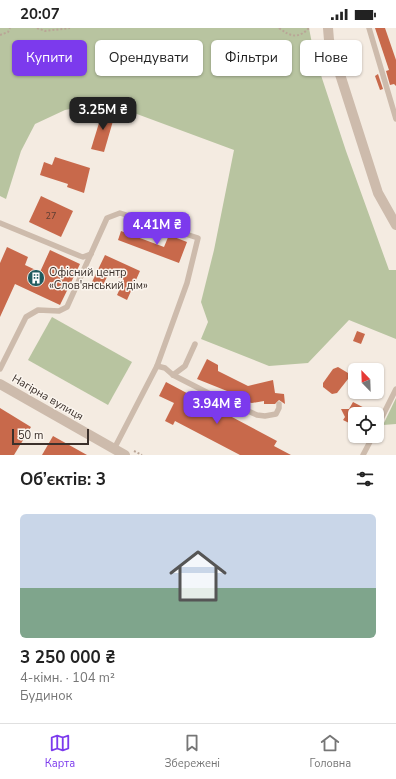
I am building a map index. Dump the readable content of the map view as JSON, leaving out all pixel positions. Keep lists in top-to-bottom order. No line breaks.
{"streets":{"street":["Нагірна вулиця"]},"places":{"building":["Офісний центр «Слов'янський дім»"]},"house_numbers":["27"],"scale_bar":"50 m","north":"top left","page":{"status":"20:07","chip":["Купити","Орендувати","Фільтри","Нове"],"price":["3.25M ₴","4.41M ₴","3.94M ₴"],"scale":"50 m","heading":"Об’єктів: 3","list":[{"name":"3 250 000 ₴","note":"4-кімн. · 104 m² · Будинок"}],"tabs":["Карта","Збережені","Головна"]}}
